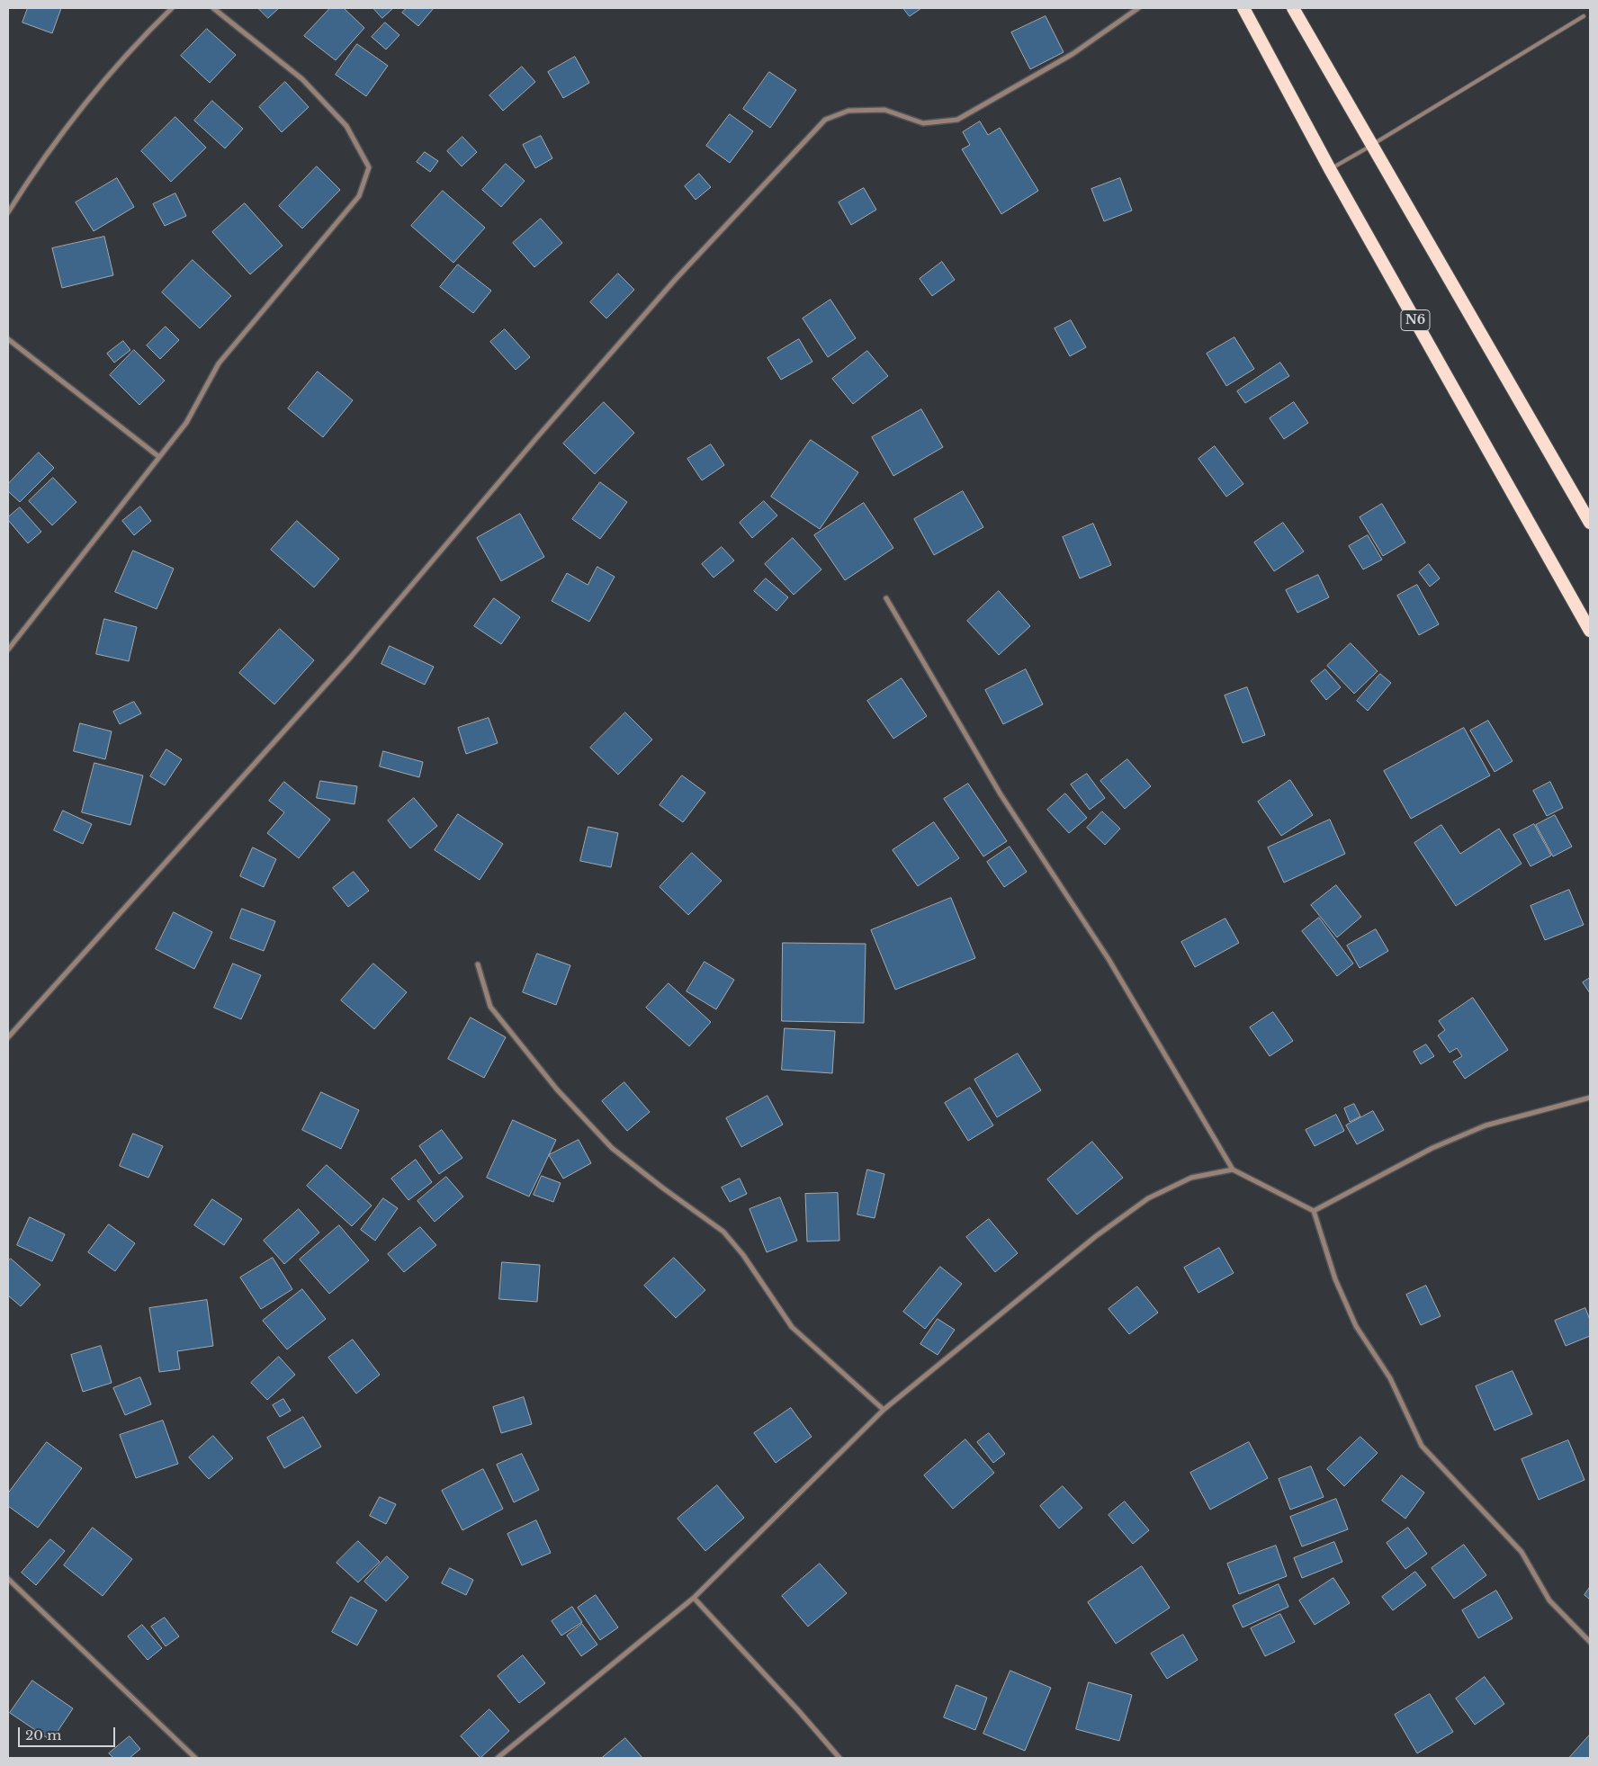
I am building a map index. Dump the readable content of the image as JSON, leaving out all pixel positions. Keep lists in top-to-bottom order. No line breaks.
{"streets":{"highway":["N6"]},"scale_bar":"20 m"}
